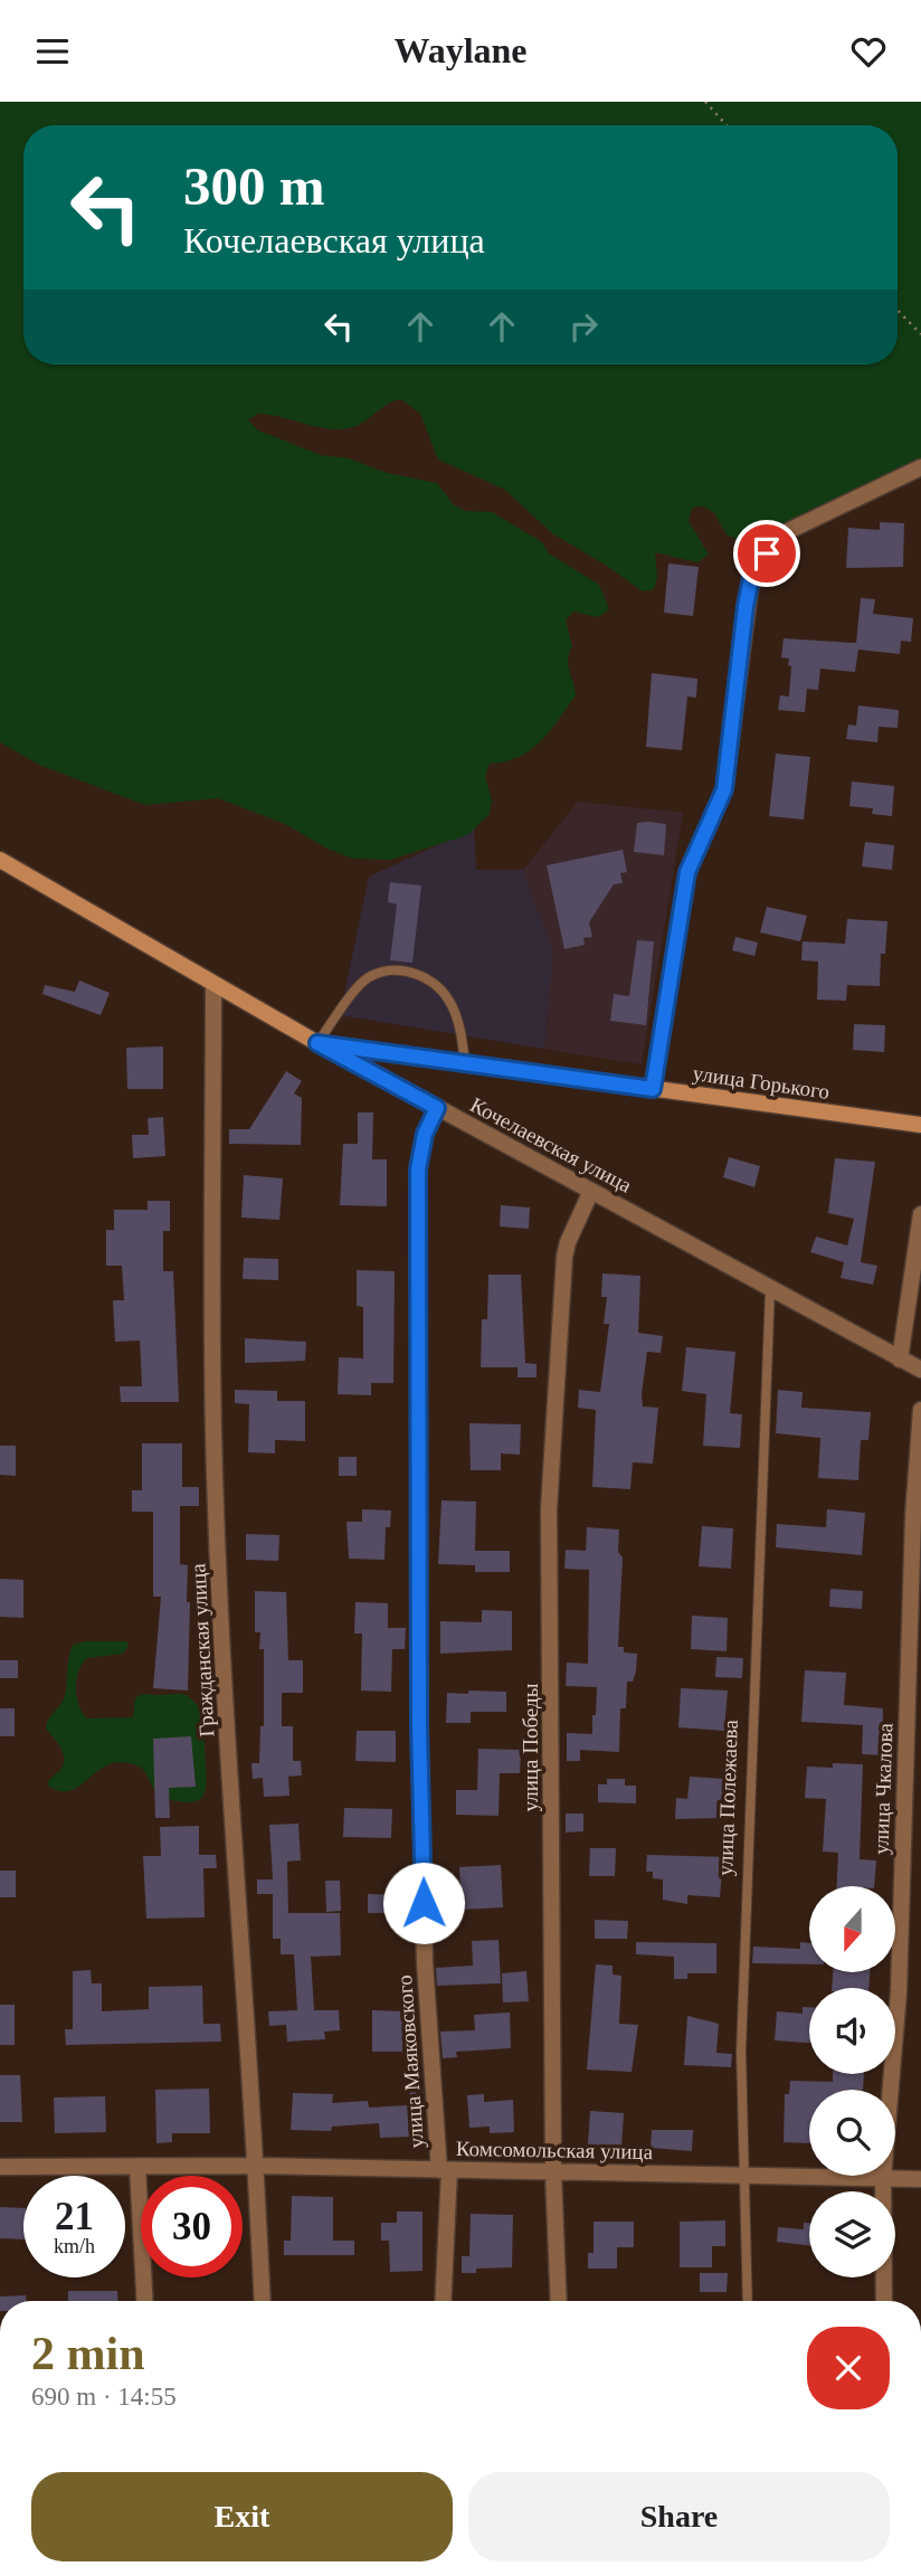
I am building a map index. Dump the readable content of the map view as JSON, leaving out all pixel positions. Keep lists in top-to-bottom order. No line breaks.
{"streets":{"main road":["улица Горького","Кочелаевская улица"],"street":["Гражданская улица","улица Победы","улица Чкалова","улица Маяковского","Комсомольская улица"],"lane":["улица Полежаева"]},"crossings":[["улица Горького","Кочелаевская улица"],["Кочелаевская улица","Гражданская улица"],["Кочелаевская улица","улица Победы"],["Кочелаевская улица","улица Полежаева"],["Кочелаевская улица","улица Маяковского"],["Гражданская улица","Комсомольская улица"],["улица Победы","Комсомольская улица"],["улица Чкалова","Комсомольская улица"],["улица Полежаева","Комсомольская улица"],["улица Маяковского","Комсомольская улица"]],"north":"bottom","page":{"header":"Waylane","turn":["300 m","Кочелаевская улица"],"speed":"21 km/h","limit":"30","heading":["2 min","690 m · 14:55"],"buttons":["Exit","Share"]}}
